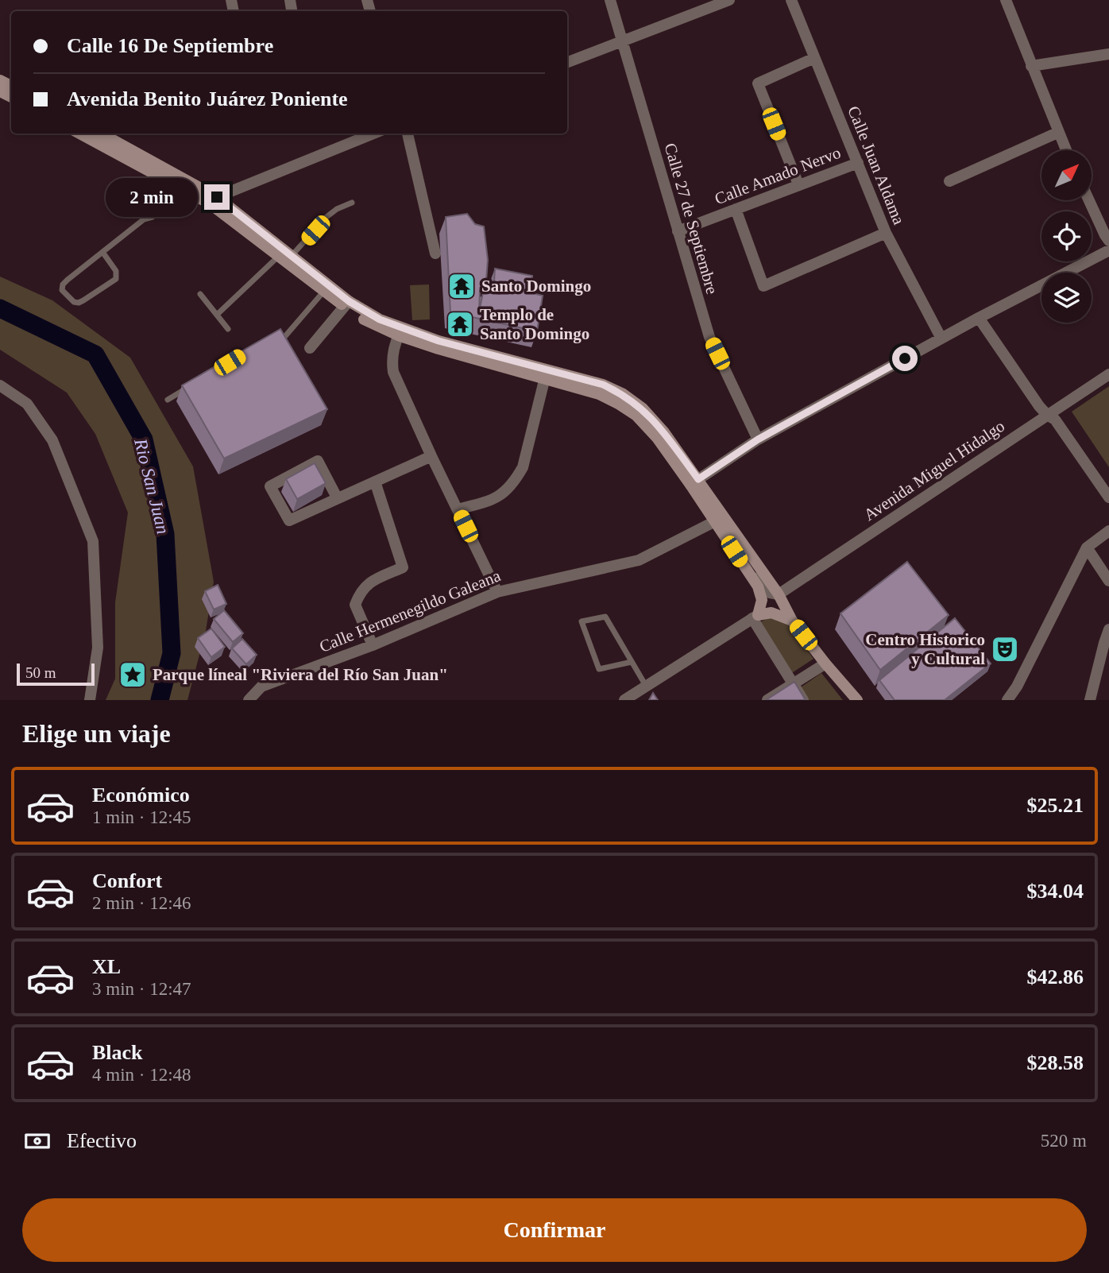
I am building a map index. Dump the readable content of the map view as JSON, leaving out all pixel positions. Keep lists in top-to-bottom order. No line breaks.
{"streets":{"street":["Calle Juan Aldama","Calle Amado Nervo","Calle 27 de Septiembre","Avenida Miguel Hidalgo","Calle Hermenegildo Galeana"]},"crossings":[["Calle Juan Aldama","Calle Amado Nervo"],["Calle Amado Nervo","Calle 27 de Septiembre"]],"water":["Rio San Juan"],"places":{"temple":["Santo Domingo","Templo de Santo Domingo"],"theatre":["Centro Historico y Cultural"],"place":["Parque líneal \"Riviera del Río San Juan\""]},"scale_bar":"50 m","north":"top right","page":{"banner":["Calle 16 De Septiembre","Avenida Benito Juárez Poniente"],"bubble":"2 min","scale":"50 m","heading":"Elige un viaje","list":[{"name":"Económico","note":"1 min · 12:45","value":"$25.21"},{"name":"Confort","note":"2 min · 12:46","value":"$34.04"},{"name":"XL","note":"3 min · 12:47","value":"$42.86"},{"name":"Black","note":"4 min · 12:48","value":"$28.58"}],"pay":["Efectivo","520 m"],"buttons":"Confirmar"}}
